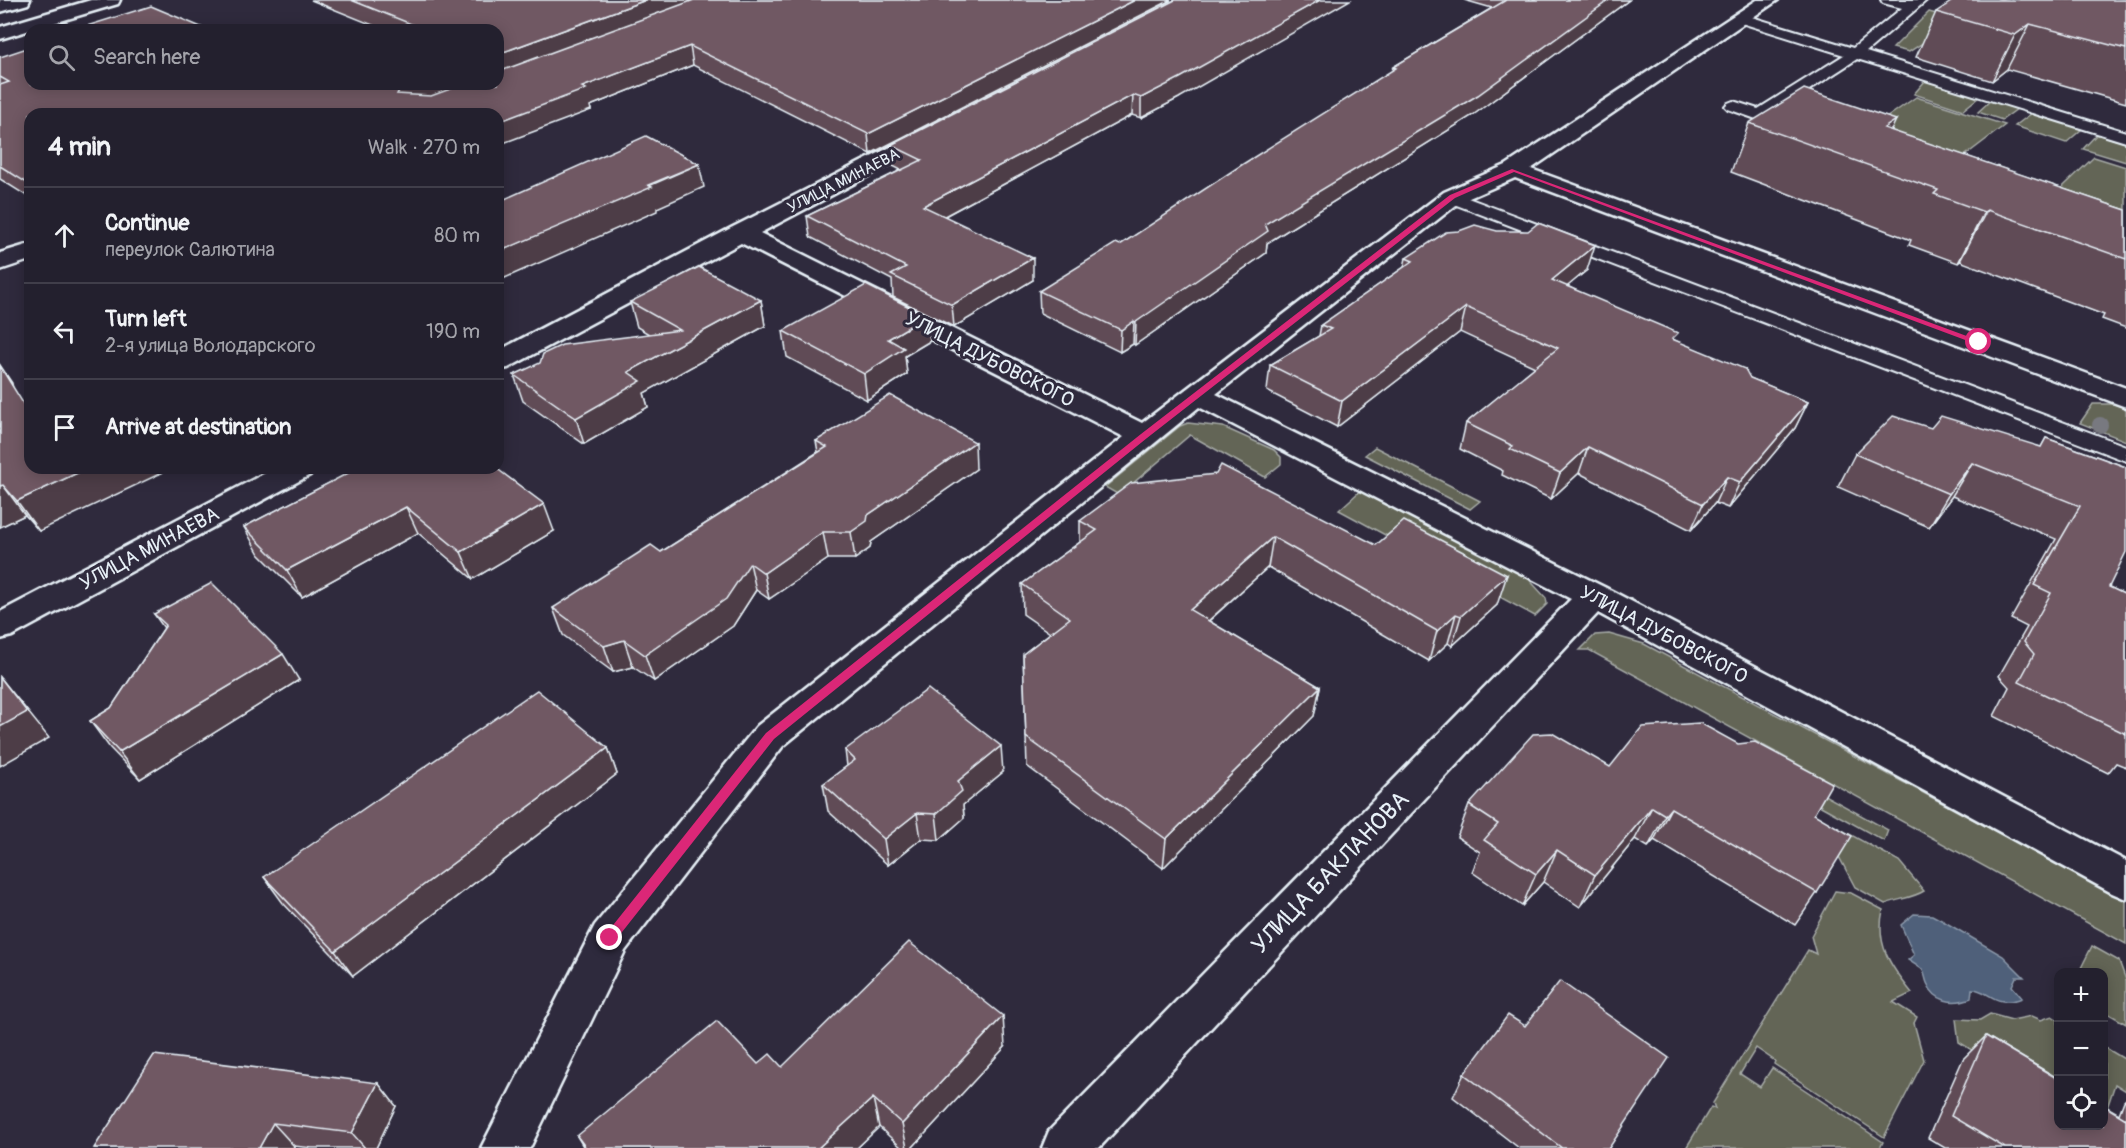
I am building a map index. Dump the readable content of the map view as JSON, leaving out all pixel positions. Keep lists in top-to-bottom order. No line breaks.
{"streets":{"street":["УЛИЦА МИНАЕВА","УЛИЦА ДУБОВСКОГО","УЛИЦА БАКЛАНОВА"]},"crossings":[["УЛИЦА МИНАЕВА","УЛИЦА ДУБОВСКОГО"],["УЛИЦА ДУБОВСКОГО","УЛИЦА БАКЛАНОВА"]],"page":{"search":"Search here","heading":["4 min","Walk · 270 m"],"list":[["Continue","переулок Салютина","80 m"],["Turn left","2-я улица Володарского","190 m"],"Arrive at destination"],"map_buttons":["+","−"]}}
